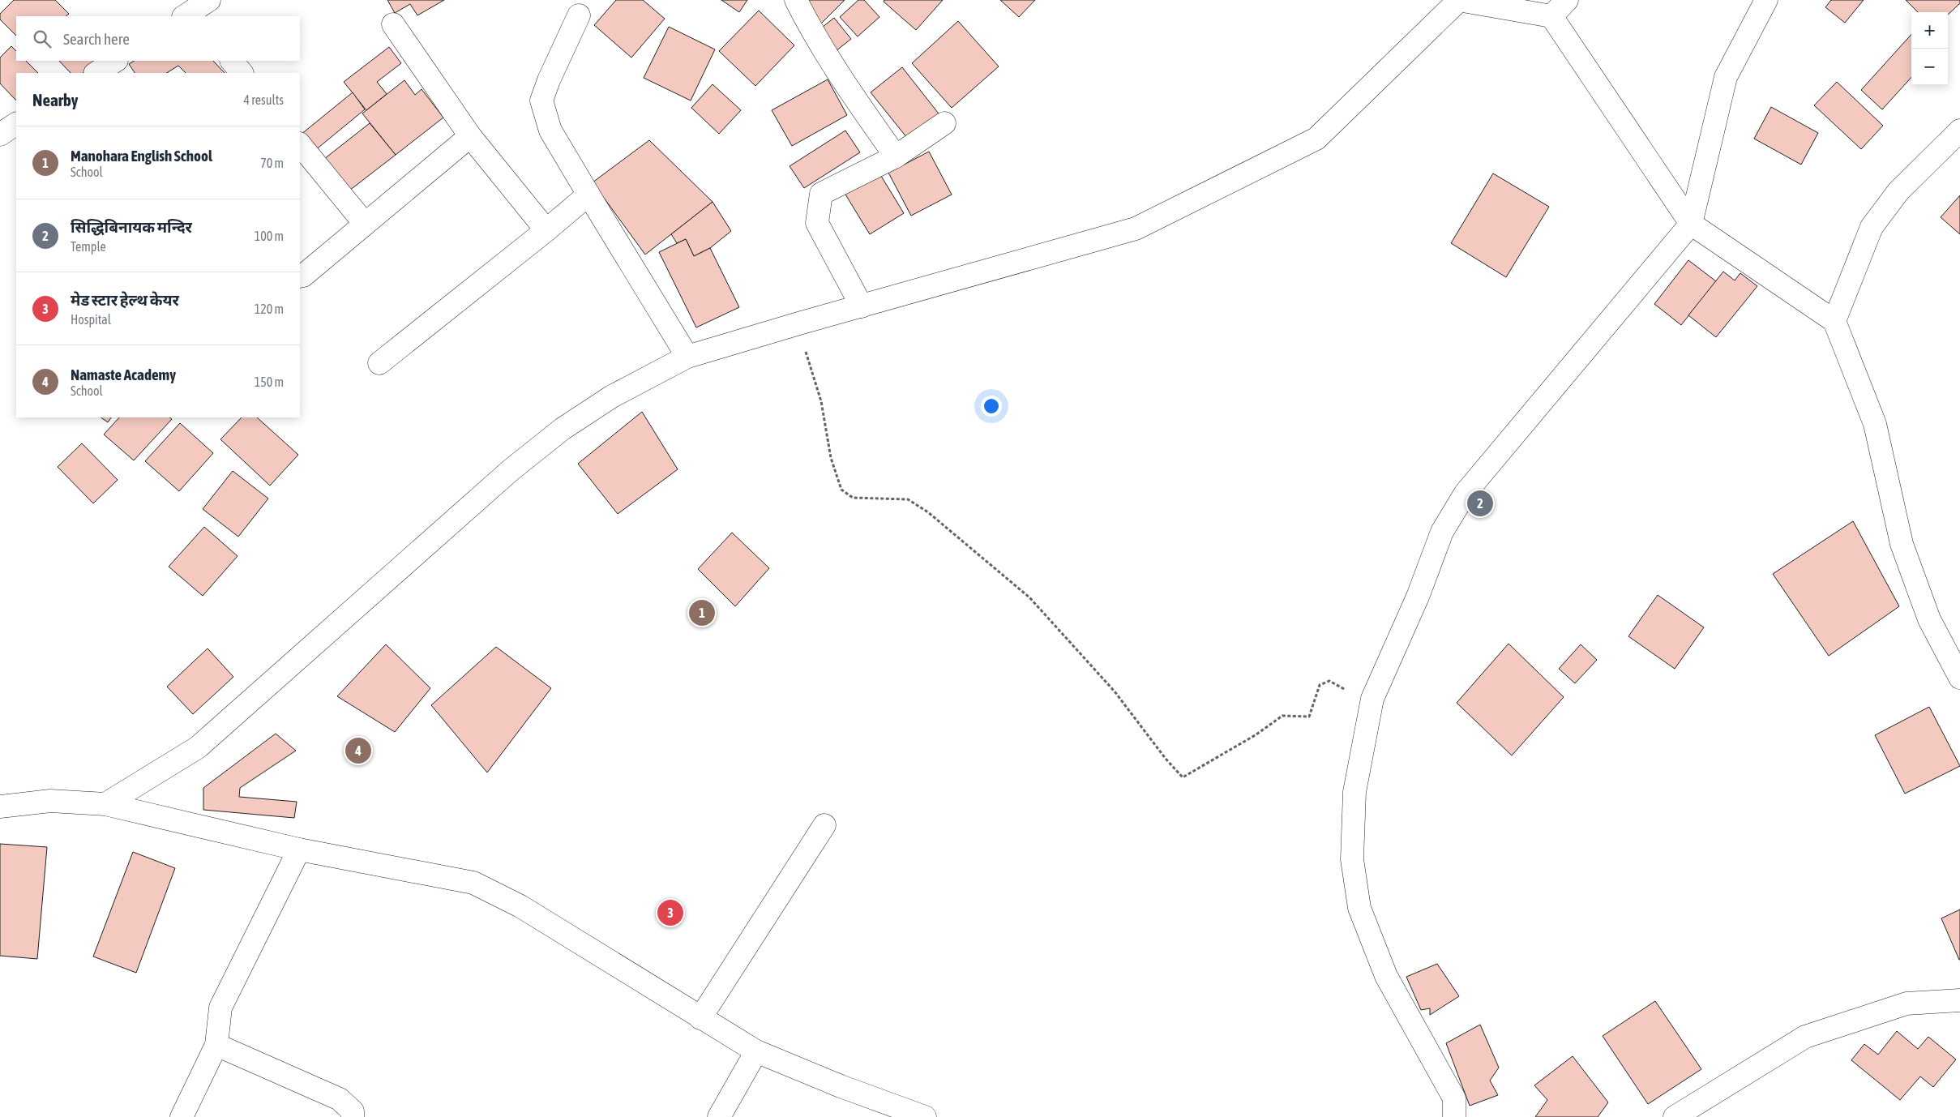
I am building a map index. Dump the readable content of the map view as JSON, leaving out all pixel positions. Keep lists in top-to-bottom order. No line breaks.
{"page":{"map_buttons":["+","−"],"search":"Search here","heading":["Nearby","4 results"],"list":[{"mark":"1","name":"Manohara English School","note":"School","value":"70 m"},{"mark":"2","name":"सिद्धिबिनायक मन्दिर","note":"Temple","value":"100 m"},{"mark":"3","name":"मेड स्टार हेल्थ केयर","note":"Hospital","value":"120 m"},{"mark":"4","name":"Namaste Academy","note":"School","value":"150 m"}],"pins":["2","1","4","3"]}}
